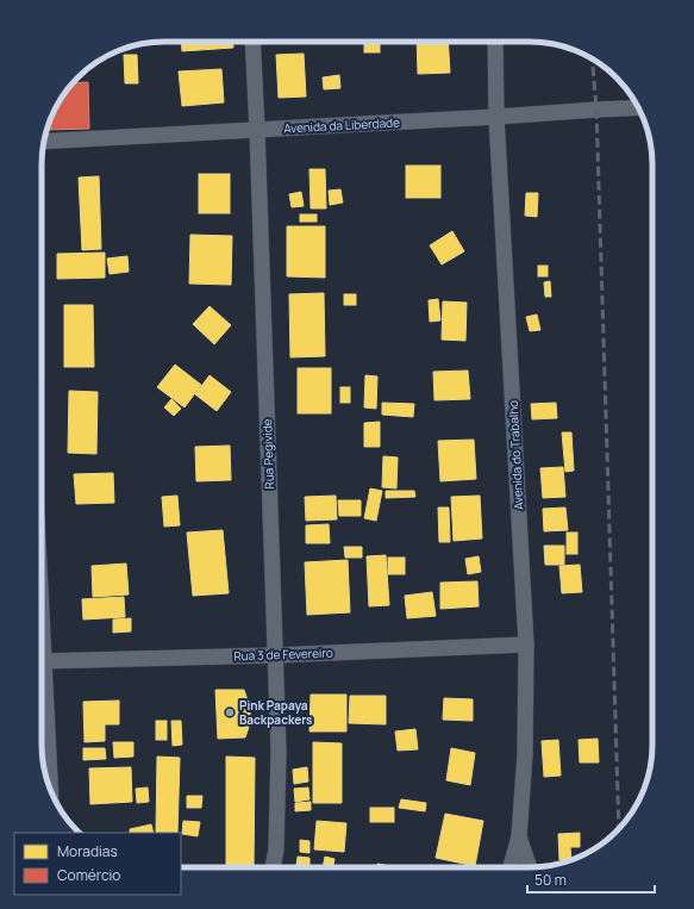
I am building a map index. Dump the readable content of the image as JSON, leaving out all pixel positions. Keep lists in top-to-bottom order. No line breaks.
{"streets":{"street":["Avenida da Liberdade","Rua Pegivide","Avenida do Trabalho","Rua 3 de Fevereiro"]},"crossings":[["Avenida da Liberdade","Rua Pegivide"],["Avenida da Liberdade","Avenida do Trabalho"],["Rua Pegivide","Rua 3 de Fevereiro"],["Avenida do Trabalho","Rua 3 de Fevereiro"]],"places":["Pink Papaya Backpackers"],"legend":["Moradias","Comércio"],"scale_bar":"50 m"}
